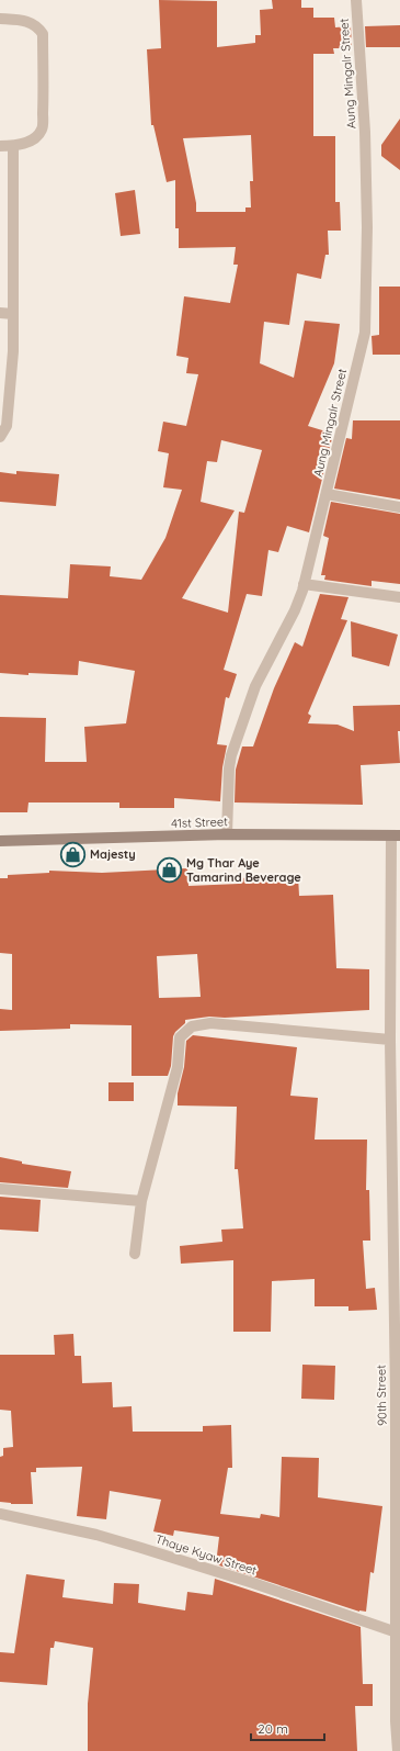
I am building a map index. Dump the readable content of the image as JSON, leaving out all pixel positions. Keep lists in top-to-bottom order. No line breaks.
{"streets":{"main road":["41st Street"],"street":["Aung Mingalr Street","90th Street","Thaye Kyaw Street"]},"crossings":[["Aung Mingalr Street","41st Street"],["41st Street","90th Street"],["90th Street","Thaye Kyaw Street"]],"places":{"shop":["Majesty","Mg Thar Aye Tamarind Beverage"]},"scale_bar":"20 m"}
